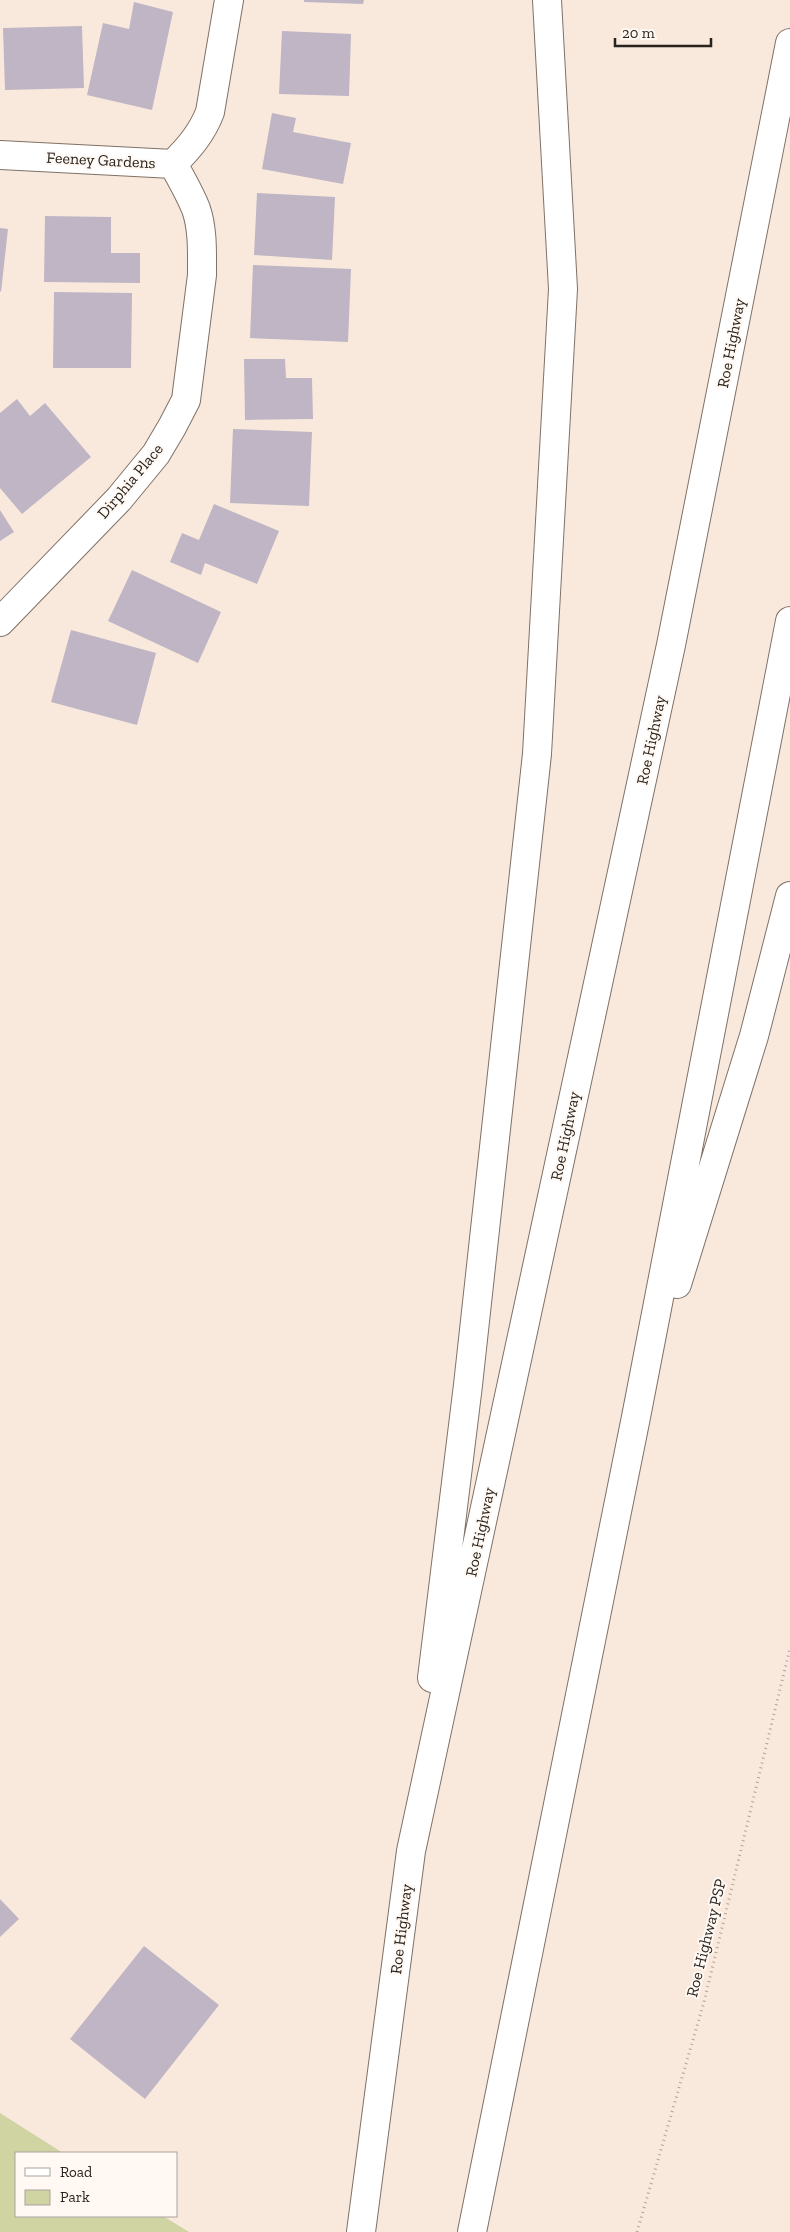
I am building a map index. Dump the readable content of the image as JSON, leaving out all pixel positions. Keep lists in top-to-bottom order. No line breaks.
{"streets":{"main road":["Feeney Gardens","Roe Highway","Dirphia Place"],"path":["Roe Highway PSP"]},"crossings":[["Feeney Gardens","Dirphia Place"]],"legend":["Road","Park"],"scale_bar":"20 m"}
